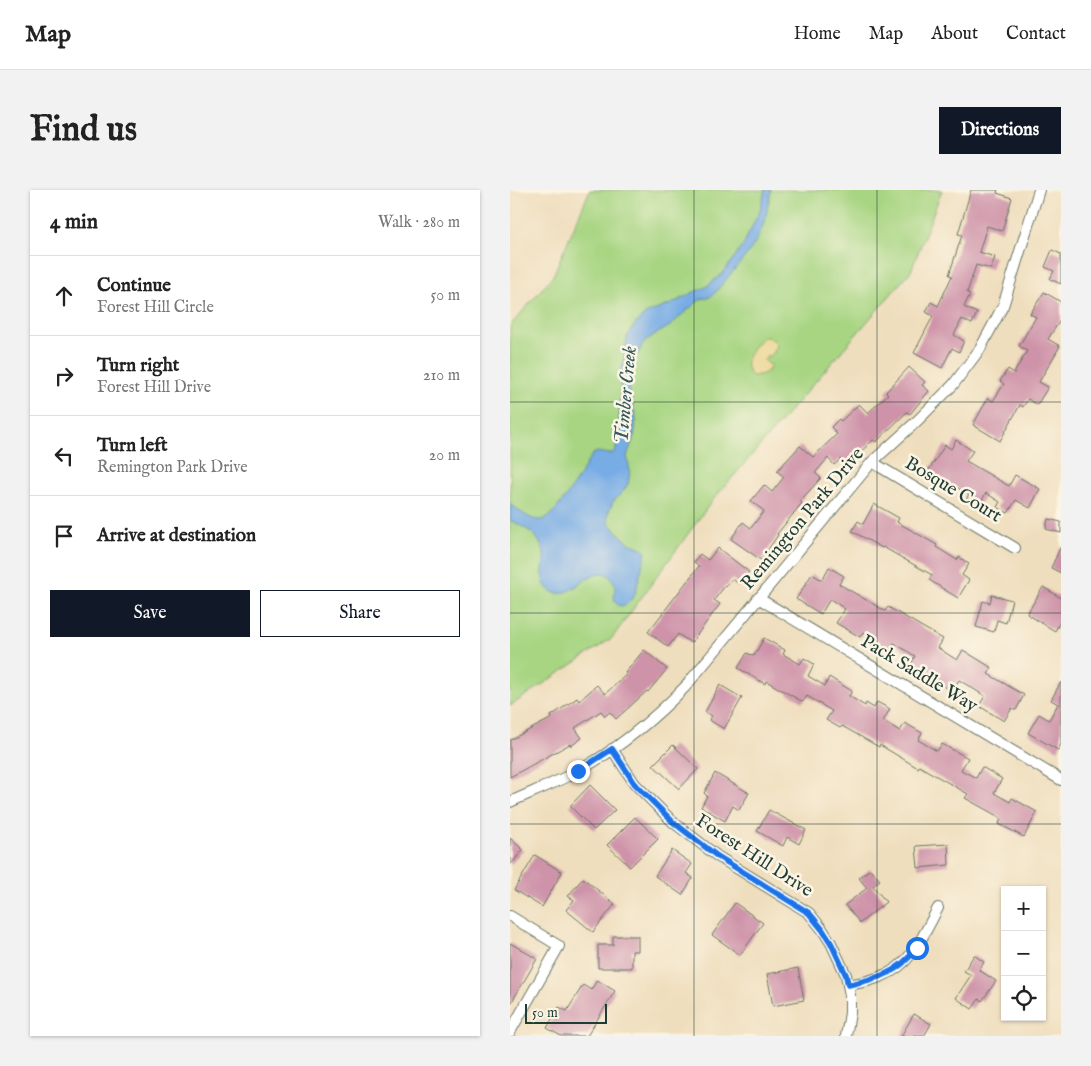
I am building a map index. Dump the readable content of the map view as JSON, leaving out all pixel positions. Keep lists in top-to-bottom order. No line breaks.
{"streets":{"street":["Bosque Court","Remington Park Drive","Pack Saddle Way","Forest Hill Drive"]},"crossings":[["Bosque Court","Remington Park Drive"],["Remington Park Drive","Pack Saddle Way"],["Remington Park Drive","Forest Hill Drive"]],"water":["Timber Creek"],"scale_bar":"50 m","page":{"header":"Map","nav":["Home","Map","About","Contact"],"buttons":["Directions",["Save","Share"]],"title":"Find us","heading":["4 min","Walk · 280 m"],"list":[["Continue","Forest Hill Circle","50 m"],["Turn right","Forest Hill Drive","210 m"],["Turn left","Remington Park Drive","20 m"],"Arrive at destination"],"map_buttons":["+","−"],"scale":"50 m"}}
